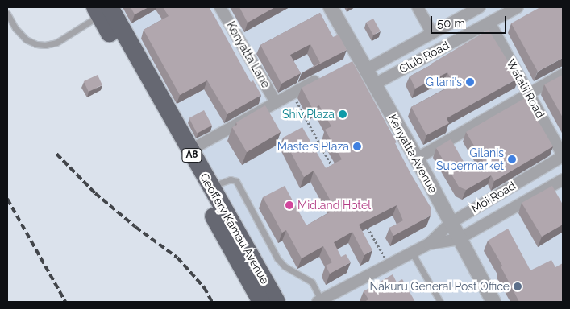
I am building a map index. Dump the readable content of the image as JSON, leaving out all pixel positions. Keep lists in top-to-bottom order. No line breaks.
{"streets":{"highway":["A8","Geoffery Kamau Avenue"],"street":["Kenyatta Lane","Club Road","Watalii Road","Kenyatta Avenue","Moi Road"]},"crossings":[["Club Road","Watalii Road"],["Club Road","Kenyatta Avenue"],["Watalii Road","Moi Road"],["Kenyatta Avenue","Moi Road"]],"places":["Gilani's","Shiv Plaza","Masters Plaza","Gilanis Supermarket","Midland Hotel","Nakuru General Post Office"],"scale_bar":"50 m"}
